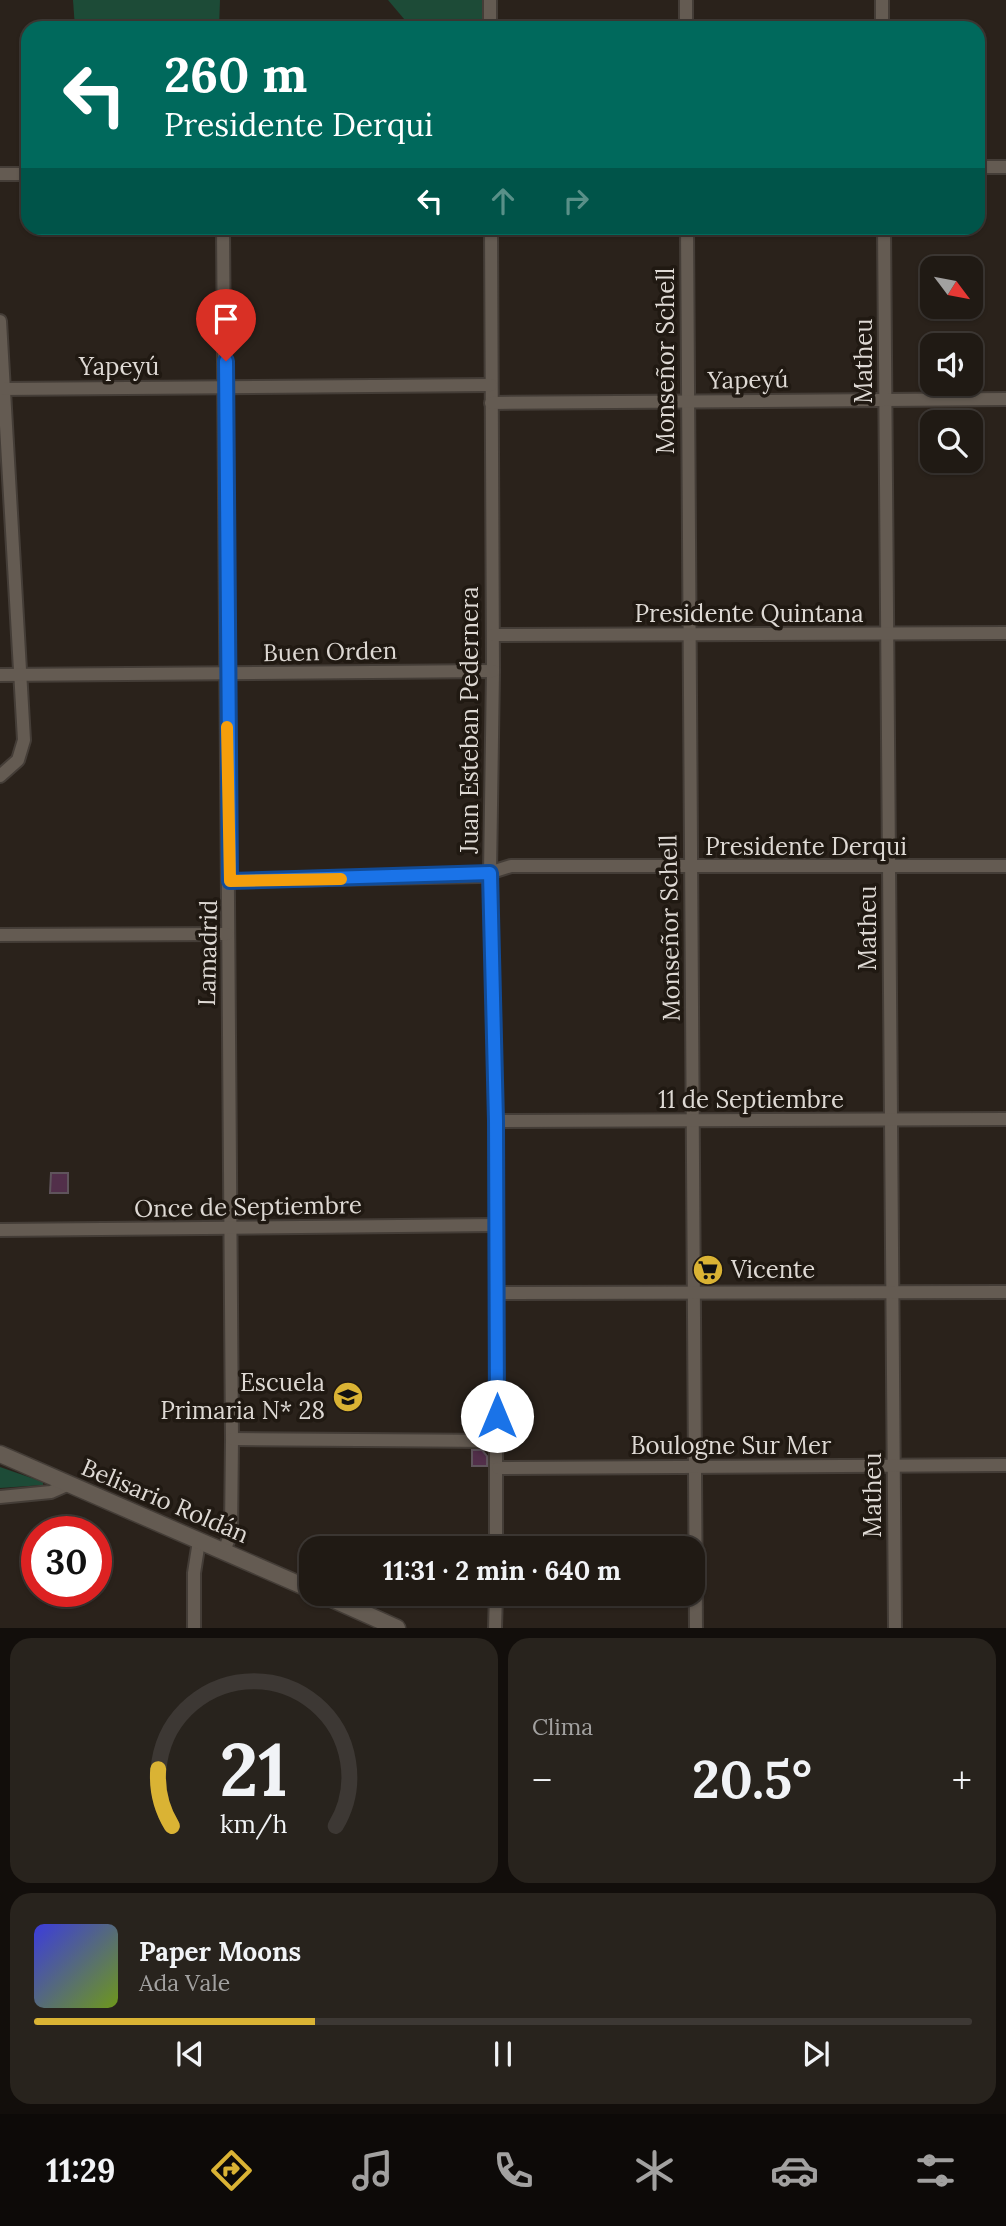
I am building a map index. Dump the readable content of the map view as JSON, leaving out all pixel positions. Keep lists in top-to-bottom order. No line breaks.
{"streets":{"street":["Monseñor Schell","Matheu","Yapeyú","Presidente Quintana","Buen Orden","Juan Esteban Pedernera","Presidente Derqui","Lamadrid","11 de Septiembre","Once de Septiembre","Boulogne Sur Mer","Belisario Roldán"]},"crossings":[["Monseñor Schell","Yapeyú"],["Monseñor Schell","Presidente Quintana"],["Monseñor Schell","Presidente Derqui"],["Monseñor Schell","11 de Septiembre"],["Monseñor Schell","Boulogne Sur Mer"],["Matheu","Yapeyú"],["Matheu","Presidente Quintana"],["Matheu","Presidente Derqui"],["Matheu","11 de Septiembre"],["Matheu","Boulogne Sur Mer"],["Yapeyú","Juan Esteban Pedernera"],["Yapeyú","Lamadrid"],["Presidente Quintana","Juan Esteban Pedernera"],["Buen Orden","Juan Esteban Pedernera"],["Buen Orden","Lamadrid"],["Juan Esteban Pedernera","Presidente Derqui"],["Juan Esteban Pedernera","11 de Septiembre"],["Juan Esteban Pedernera","Once de Septiembre"],["Juan Esteban Pedernera","Boulogne Sur Mer"],["Presidente Derqui","Lamadrid"],["Lamadrid","Once de Septiembre"],["Lamadrid","Belisario Roldán"]],"places":{"supermarket":["Vicente"],"school or university":["Escuela Primaria N* 28"]},"north":"bottom right","page":{"turn":["260 m","Presidente Derqui"],"limit":"30","trip":"11:31 · 2 min · 640 m","tile":"Clima","heat":["−","20.5°","+"],"song":["Paper Moons","Ada Vale"],"tabs":"11:29","gauge":["21","km/h"]}}
